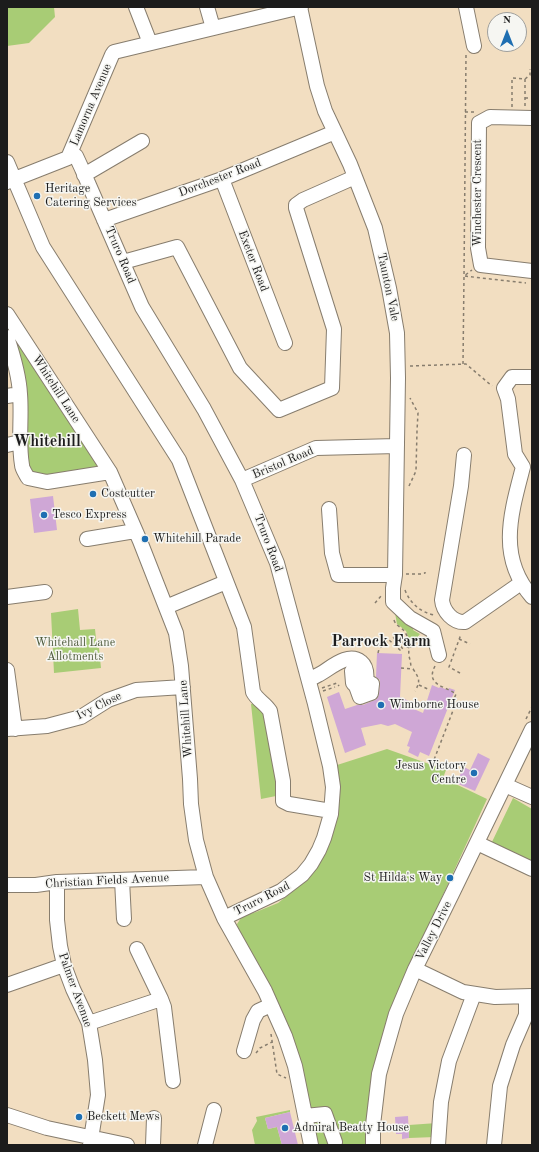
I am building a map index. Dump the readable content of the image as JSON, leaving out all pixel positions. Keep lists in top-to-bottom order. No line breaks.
{"streets":{"street":["Lamorna Avenue","Dorchester Road","Winchester Crescent","Truro Road","Exeter Road","Taunton Vale","Whitehill Lane","Bristol Road","Ivy Close","Christian Fields Avenue","Valley Drive","Palmer Avenue"]},"crossings":[["Lamorna Avenue","Truro Road"],["Lamorna Avenue","Taunton Vale"],["Dorchester Road","Truro Road"],["Dorchester Road","Exeter Road"],["Dorchester Road","Taunton Vale"],["Truro Road","Whitehill Lane"],["Truro Road","Bristol Road"],["Taunton Vale","Bristol Road"],["Whitehill Lane","Ivy Close"],["Whitehill Lane","Christian Fields Avenue"],["Christian Fields Avenue","Palmer Avenue"]],"districts":["Whitehill","Parrock Farm"],"parks":["Whitehall Lane Allotments"],"places":["Heritage Catering Services","Costcutter","Tesco Express","Whitehill Parade","Wimborne House","Jesus Victory Centre","St Hilda's Way","Beckett Mews","Admiral Beatty House"],"north":"top"}
